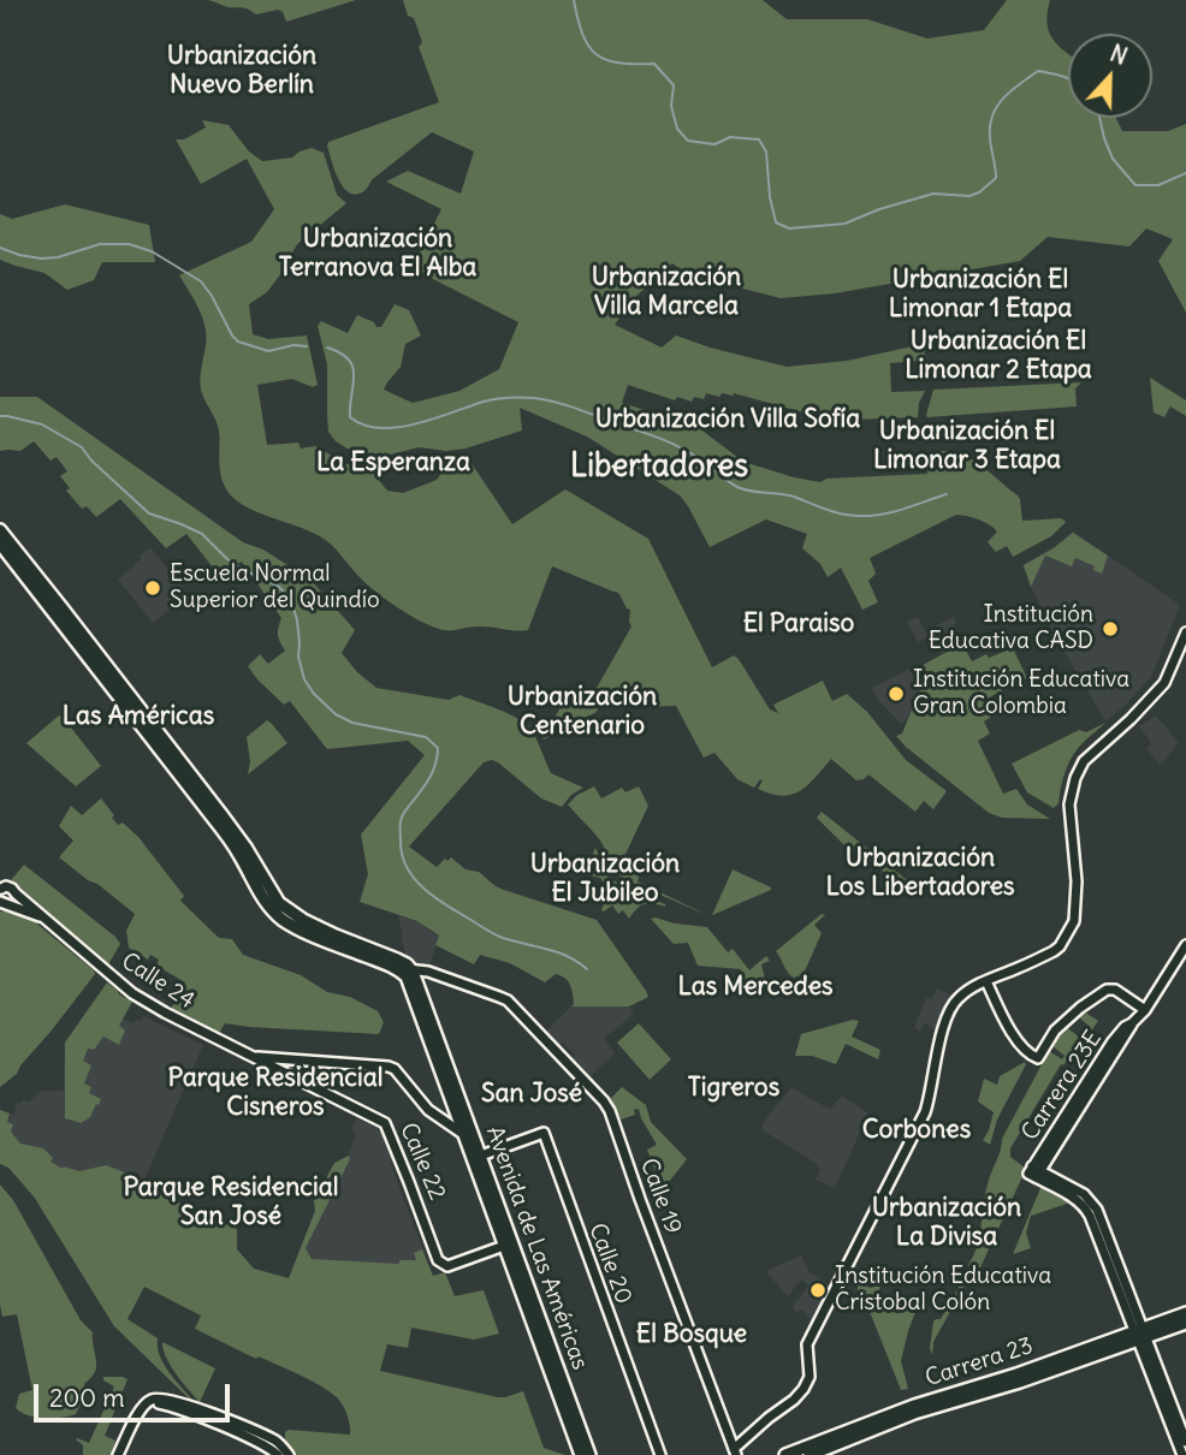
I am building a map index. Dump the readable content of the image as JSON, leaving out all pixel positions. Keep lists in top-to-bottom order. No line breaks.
{"streets":{"main road":["Avenida de Las Américas","Carrera 23"],"street":["Calle 24","Carrera 23E","Calle 22","Calle 19","Calle 20"]},"crossings":[["Calle 24","Calle 22"],["Carrera 23E","Carrera 23"],["Calle 22","Avenida de Las Américas"],["Calle 19","Avenida de Las Américas"],["Avenida de Las Américas","Calle 20"]],"districts":["Urbanización Nuevo Berlín","Urbanización Terranova El Alba","Urbanización Villa Marcela","Urbanización El Limonar 1 Etapa","Urbanización El Limonar 2 Etapa","Urbanización Villa Sofía","Urbanización El Limonar 3 Etapa","La Esperanza","Libertadores","El Paraiso","Urbanización Centenario","Las Américas","Urbanización Los Libertadores","Urbanización El Jubileo","Las Mercedes","Parque Residencial Cisneros","Tigreros","San José","Corbones","Parque Residencial San José","Urbanización La Divisa","El Bosque"],"places":["Escuela Normal Superior del Quindío","Institución Educativa CASD","Institución Educativa Gran Colombia","Institución Educativa Cristobal Colón"],"scale_bar":"200 m","north":"top"}
